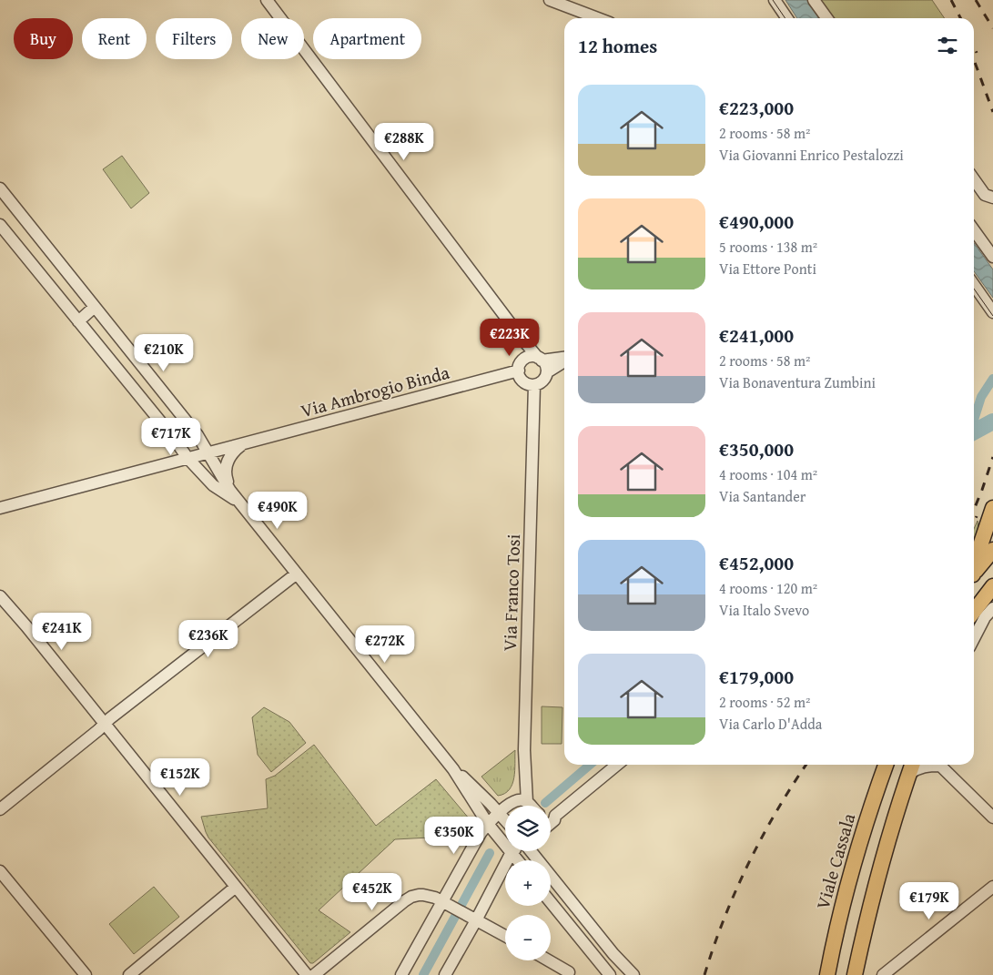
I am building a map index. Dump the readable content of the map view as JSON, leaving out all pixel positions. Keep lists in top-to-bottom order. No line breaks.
{"streets":{"main road":["Viale Cassala"],"street":["Via Ambrogio Binda","Via Franco Tosi"]},"crossings":[["Via Ambrogio Binda","Via Franco Tosi"]],"page":{"chip":["Buy","Rent","Filters","New","Apartment"],"heading":"12 homes","list":[{"name":"€223,000","note":"2 rooms · 58 m² · Via Giovanni Enrico Pestalozzi"},{"name":"€490,000","note":"5 rooms · 138 m² · Via Ettore Ponti"},{"name":"€241,000","note":"2 rooms · 58 m² · Via Bonaventura Zumbini"},{"name":"€350,000","note":"4 rooms · 104 m² · Via Santander"},{"name":"€452,000","note":"4 rooms · 120 m² · Via Italo Svevo"},{"name":"€179,000","note":"2 rooms · 52 m² · Via Carlo D'Adda"}],"price":["€288K","€223K","€210K","€717K","€490K","€241K","€236K","€272K","€152K","€350K","€452K","€179K"],"map_buttons":["+","−"]}}
